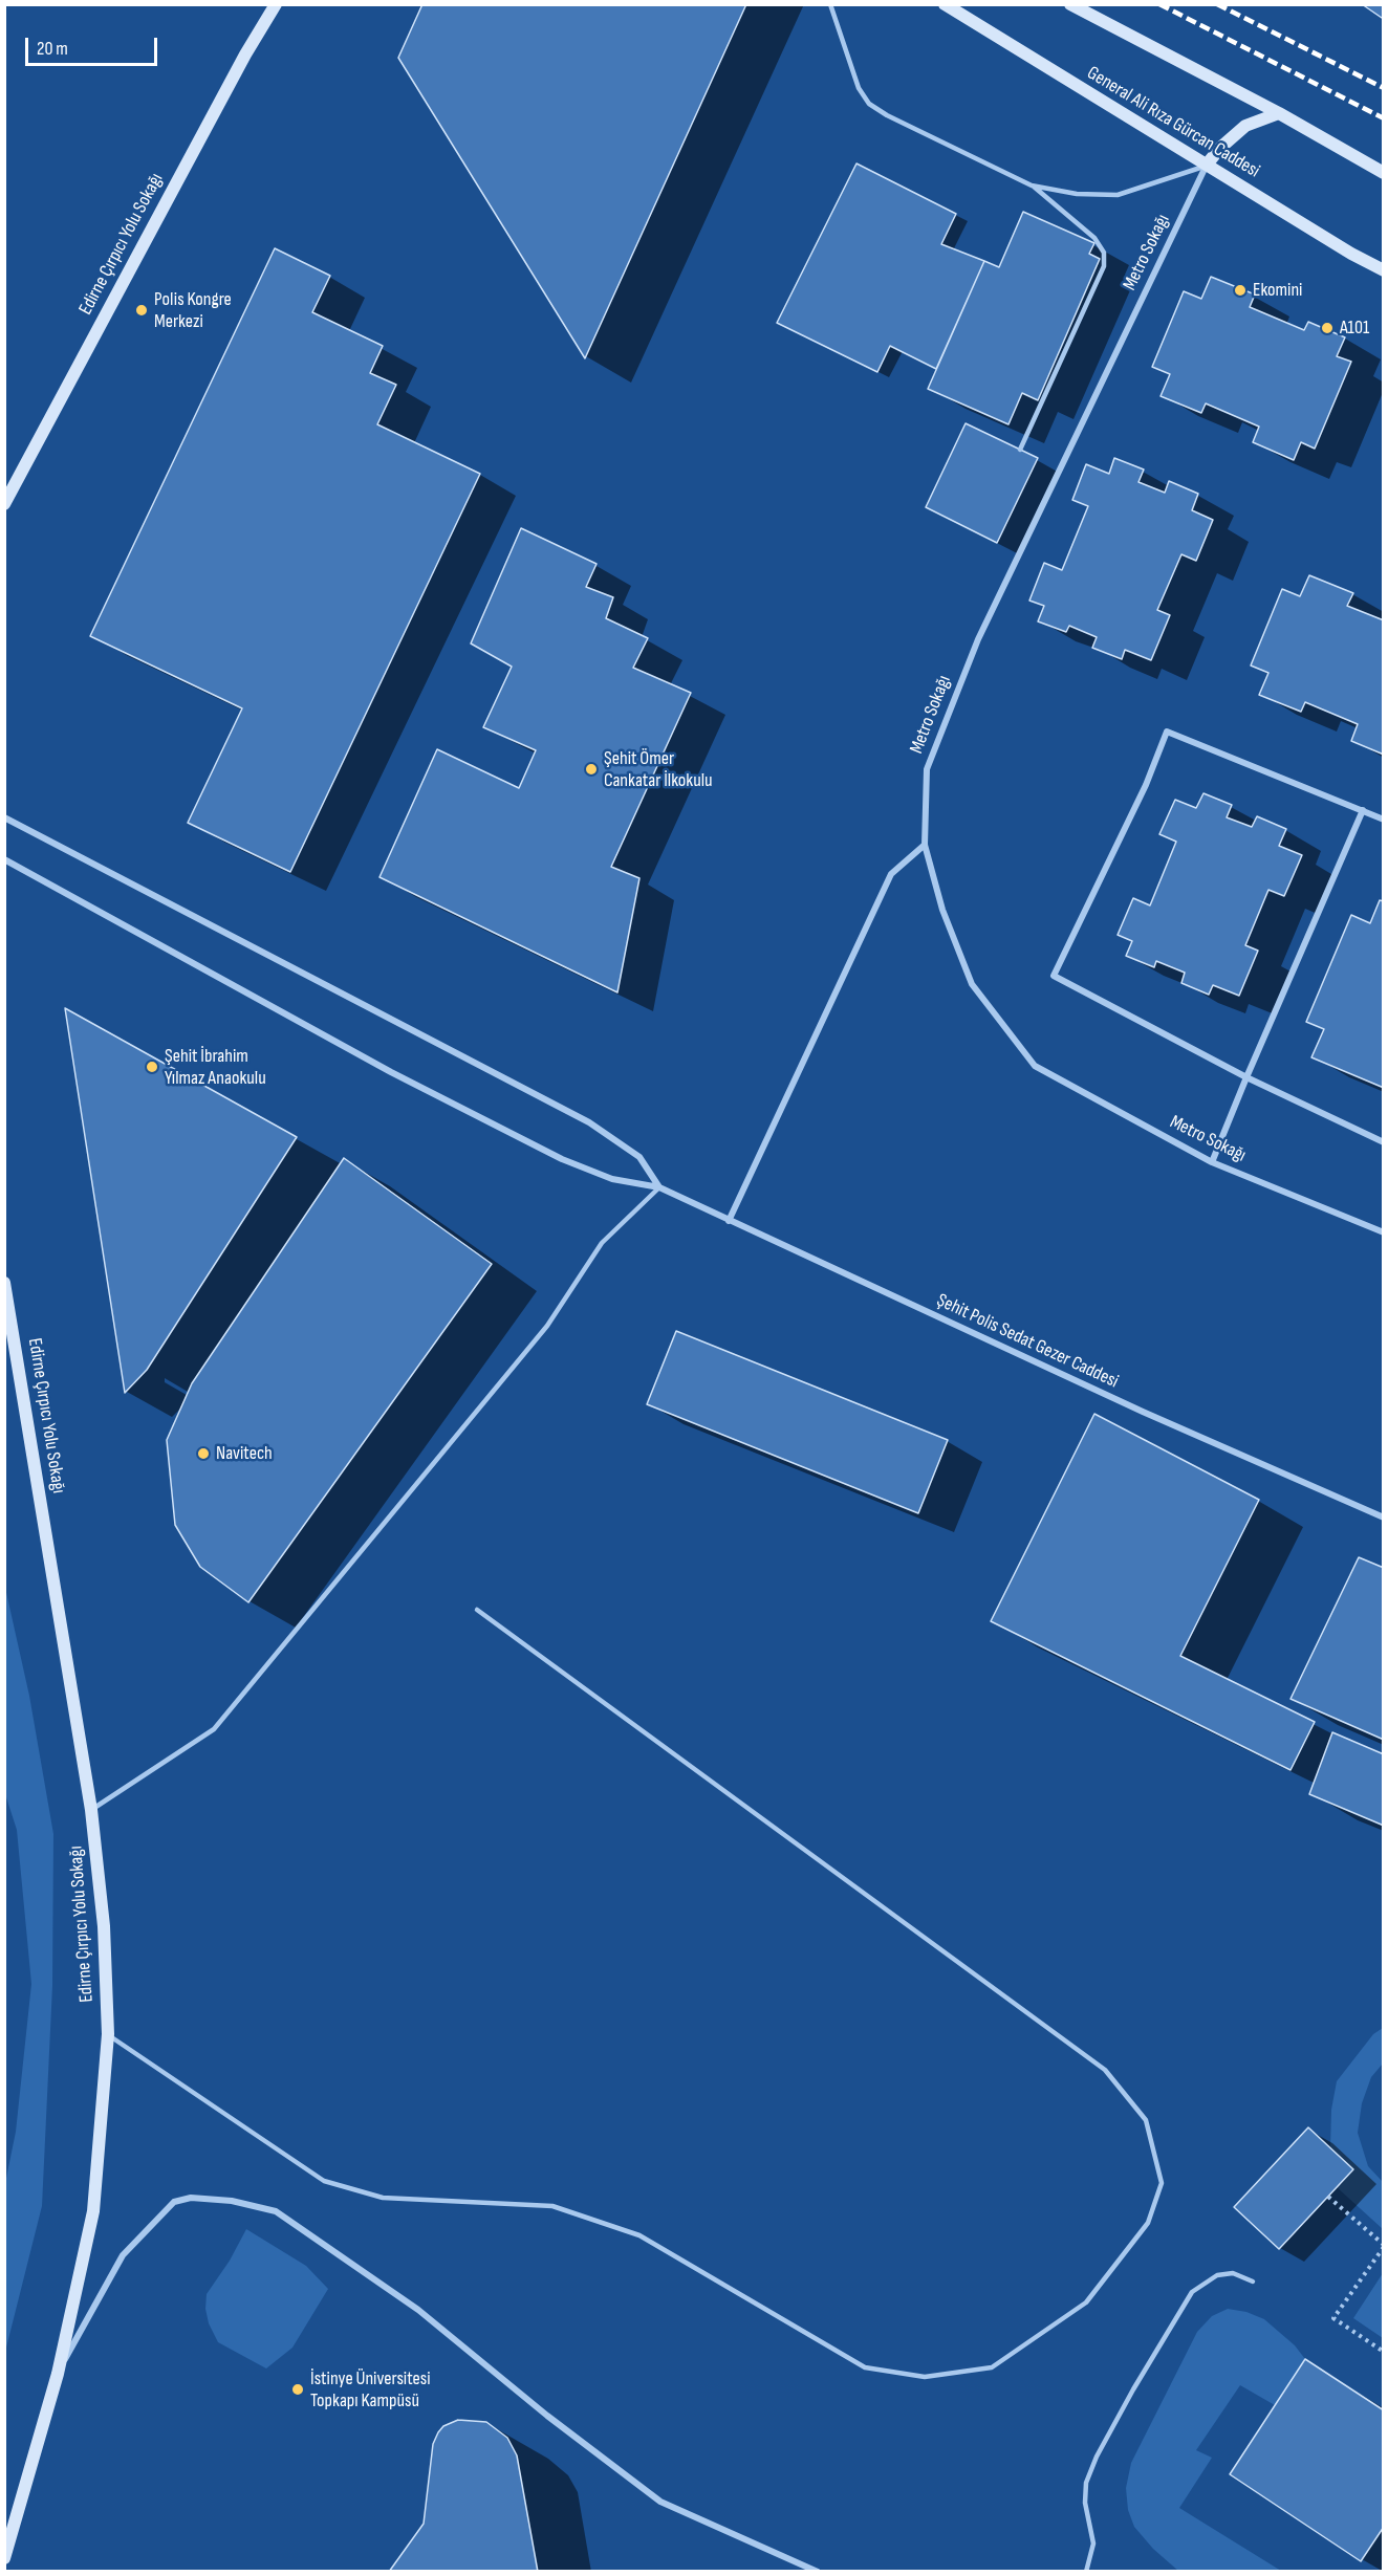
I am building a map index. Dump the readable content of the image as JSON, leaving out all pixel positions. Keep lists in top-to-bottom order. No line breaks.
{"streets":{"main road":["General Ali Rıza Gürcan Caddesi","Edirne Çırpıcı Yolu Sokağı"],"street":["Metro Sokağı","Şehit Polis Sedat Gezer Caddesi"]},"crossings":[["General Ali Rıza Gürcan Caddesi","Metro Sokağı"]],"places":["Ekomini","Polis Kongre Merkezi","A101","Şehit Ömer Cankatar İlkokulu","Şehit İbrahim Yılmaz Anaokulu","Navitech","İstinye Üniversitesi Topkapı Kampüsü"],"scale_bar":"20 m"}
